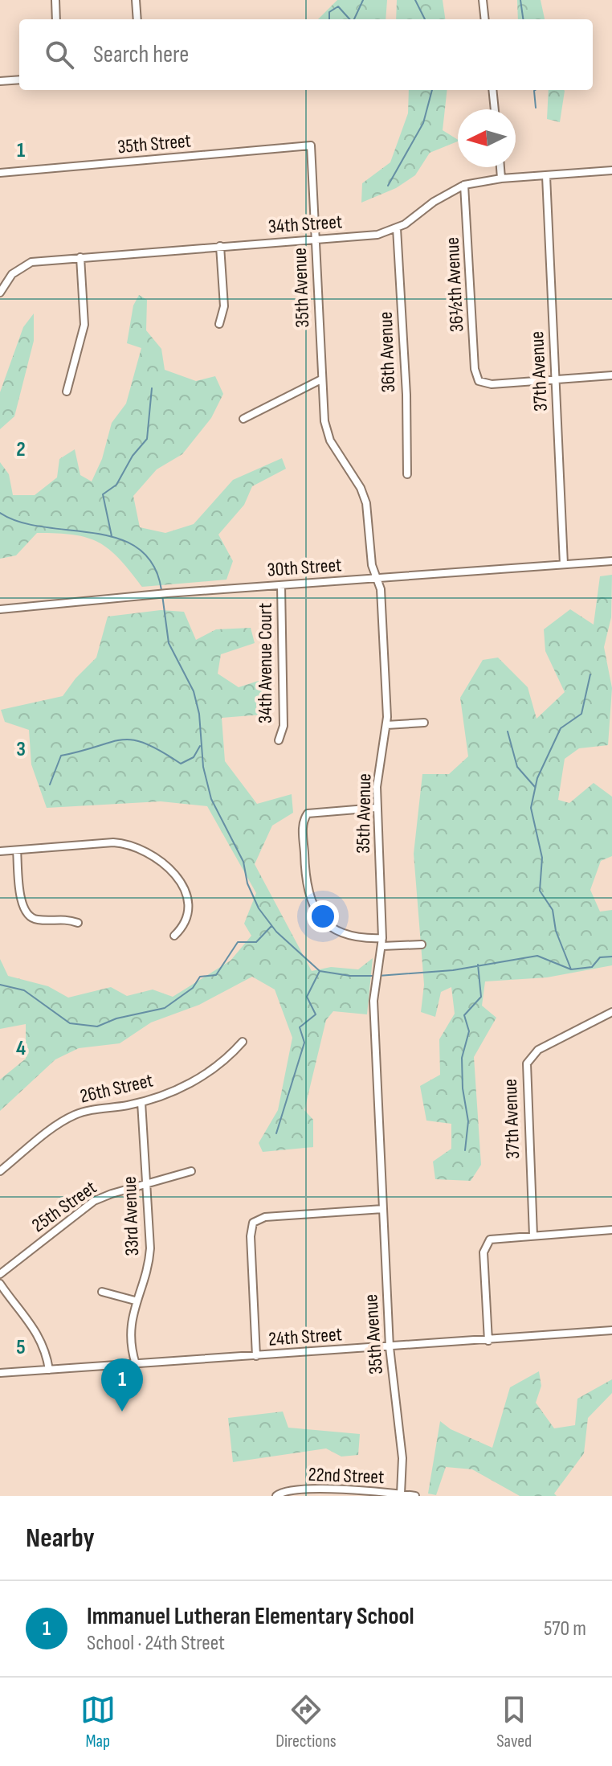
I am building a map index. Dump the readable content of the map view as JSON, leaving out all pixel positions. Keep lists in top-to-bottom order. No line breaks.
{"streets":{"street":["35th Street","34th Street","36½th Avenue","35th Avenue","36th Avenue","37th Avenue","30th Street","34th Avenue Court","26th Street","25th Street","33rd Avenue","24th Street","22nd Street"]},"crossings":[["35th Street","35th Avenue"],["34th Street","36½th Avenue"],["34th Street","35th Avenue"],["34th Street","36th Avenue"],["34th Street","37th Avenue"],["36½th Avenue","37th Avenue"],["35th Avenue","30th Street"],["35th Avenue","24th Street"],["35th Avenue","22nd Street"],["37th Avenue","30th Street"],["30th Street","34th Avenue Court"],["26th Street","33rd Avenue"],["25th Street","33rd Avenue"],["33rd Avenue","24th Street"]],"north":"left","page":{"search":"Search here","pins":"1","heading":"Nearby","list":[{"mark":"1","name":"Immanuel Lutheran Elementary School","note":"School · 24th Street","value":"570 m"}],"nav":["Map","Directions","Saved"]},"grid":{"rows":["1","2","3","4","5"]}}
